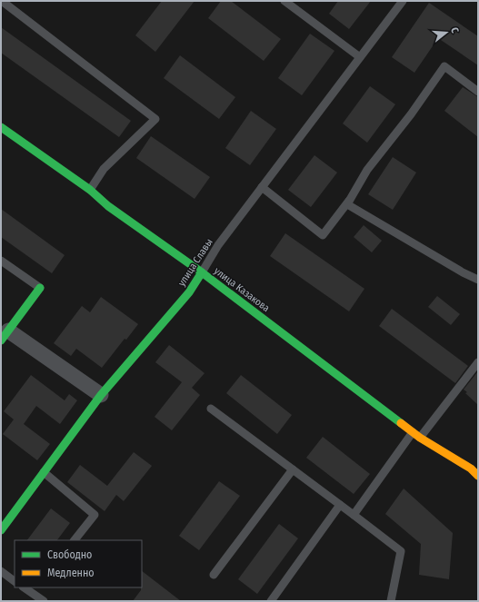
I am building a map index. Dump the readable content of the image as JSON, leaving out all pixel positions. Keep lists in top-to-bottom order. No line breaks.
{"streets":{"main road":["улица Славы","улица Казакова"]},"crossings":[["улица Славы","улица Казакова"]],"legend":["Свободно","Медленно"],"north":"right"}
